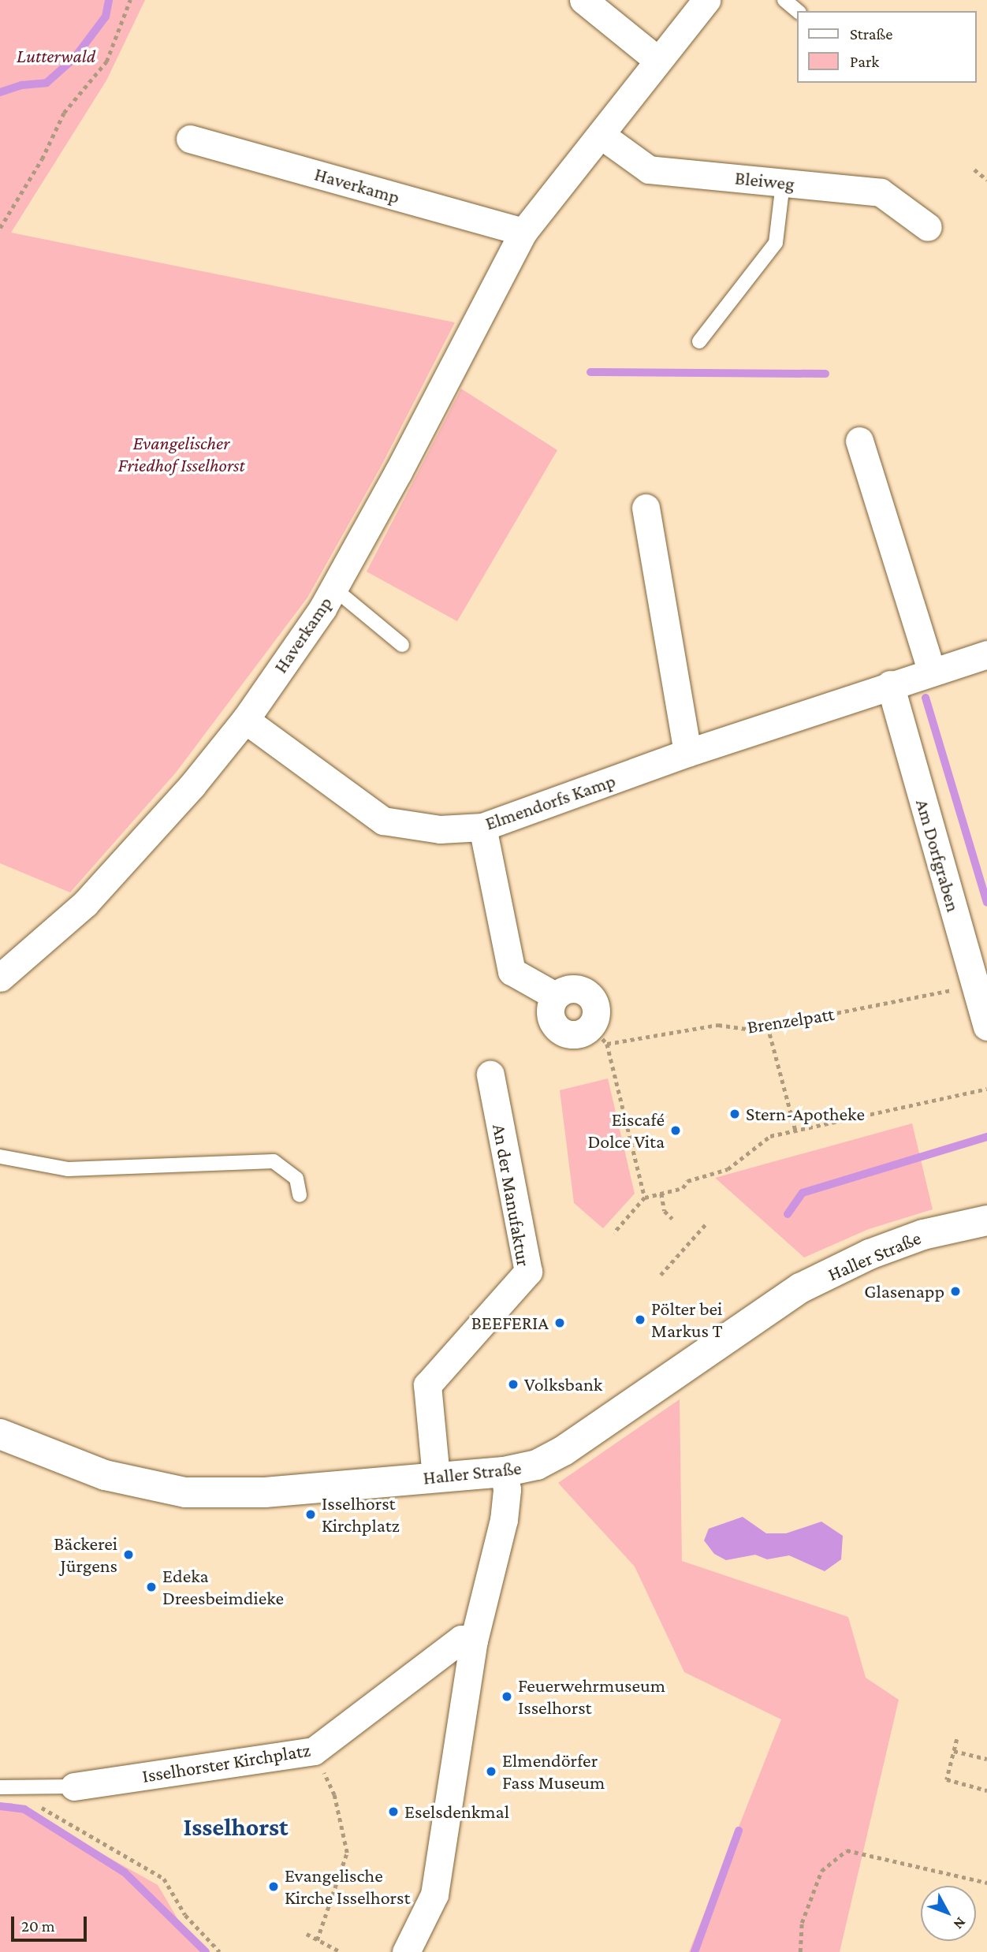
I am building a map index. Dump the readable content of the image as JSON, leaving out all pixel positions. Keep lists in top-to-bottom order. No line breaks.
{"streets":{"street":["Bleiweg","Haverkamp","Elmendorfs Kamp","Am Dorfgraben","An der Manufaktur","Haller Straße","Isselhorster Kirchplatz"],"path":["Brenzelpatt"]},"crossings":[["Bleiweg","Haverkamp"],["Haverkamp","Elmendorfs Kamp"],["Elmendorfs Kamp","Am Dorfgraben"],["Am Dorfgraben","Brenzelpatt"],["An der Manufaktur","Haller Straße"]],"districts":["Isselhorst"],"parks":["Lutterwald","Evangelischer Friedhof Isselhorst"],"places":["Stern-Apotheke","Eiscafé Dolce Vita","Glasenapp","Pölter bei Markus T","BEEFERIA","Volksbank","Isselhorst Kirchplatz","Bäckerei Jürgens","Edeka Dreesbeimdieke","Feuerwehrmuseum Isselhorst","Elmendörfer Fass Museum","Eselsdenkmal","Evangelische Kirche Isselhorst"],"legend":["Straße","Park"],"scale_bar":"20 m","north":"bottom right"}
